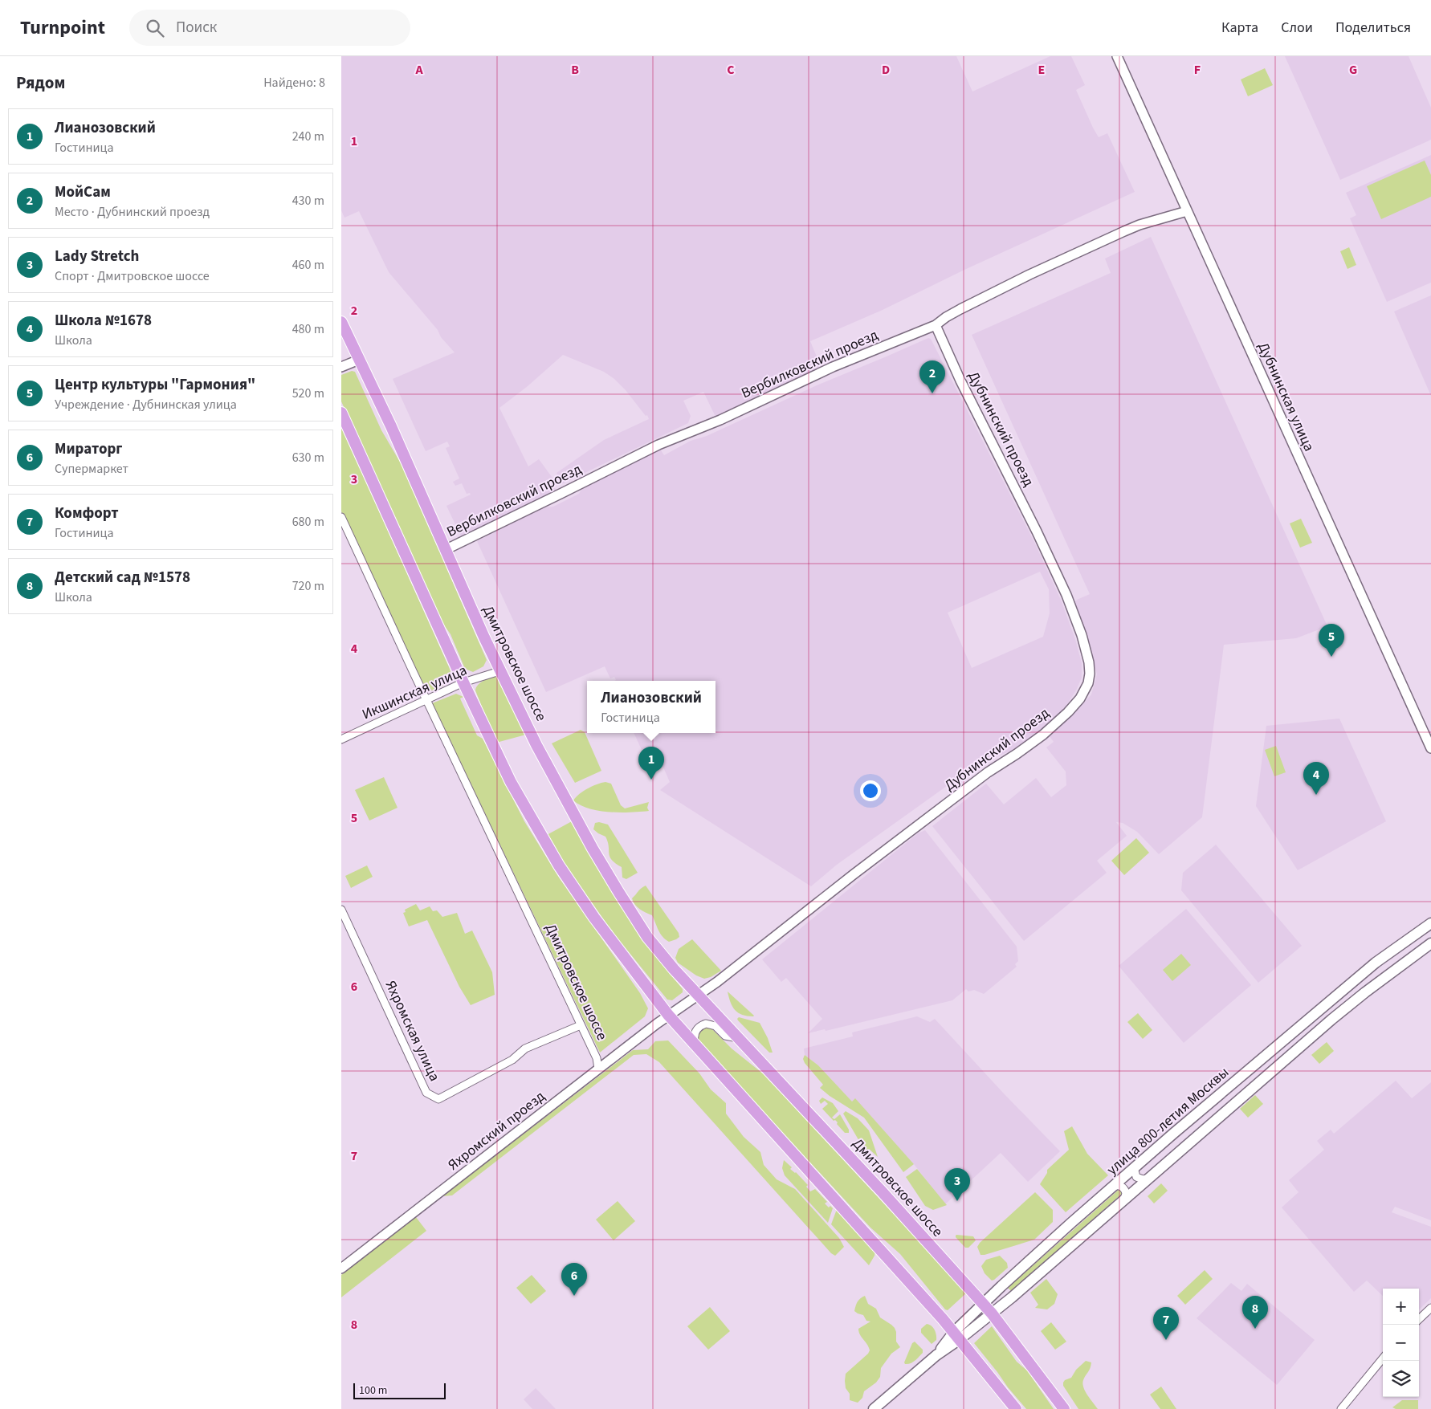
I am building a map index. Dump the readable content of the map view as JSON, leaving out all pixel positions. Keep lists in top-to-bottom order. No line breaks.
{"streets":{"main road":["Дмитровское шоссе","улица 800-летия Москвы"],"street":["Вербилковский проезд","Дубнинская улица","Дубнинский проезд","Икшинская улица","Яхромская улица","Яхромский проезд"]},"crossings":[["Вербилковский проезд","Дубнинская улица"],["Вербилковский проезд","Дубнинский проезд"],["Вербилковский проезд","Дмитровское шоссе"],["Дубнинский проезд","Дмитровское шоссе"],["Дмитровское шоссе","Икшинская улица"],["Дмитровское шоссе","Яхромская улица"],["Дмитровское шоссе","улица 800-летия Москвы"],["Дмитровское шоссе","Яхромский проезд"]],"scale_bar":"100 m","page":{"header":"Turnpoint","search":"Поиск","nav":["Карта","Слои","Поделиться"],"heading":["Рядом","Найдено: 8"],"list":[{"mark":"1","name":"Лианозовский","note":"Гостиница","value":"240 m"},{"mark":"2","name":"МойСам","note":"Место · Дубнинский проезд","value":"430 m"},{"mark":"3","name":"Lady Stretch","note":"Спорт · Дмитровское шоссе","value":"460 m"},{"mark":"4","name":"Школа №1678","note":"Школа","value":"480 m"},{"mark":"5","name":"Центр культуры \"Гармония\"","note":"Учреждение · Дубнинская улица","value":"520 m"},{"mark":"6","name":"Мираторг","note":"Супермаркет","value":"630 m"},{"mark":"7","name":"Комфорт","note":"Гостиница","value":"680 m"},{"mark":"8","name":"Детский сад №1578","note":"Школа","value":"720 m"}],"pins":["2","5","1","4","3","6","8","7"],"popup":["Лианозовский","Гостиница"],"map_buttons":["+","−"],"scale":"100 m"},"grid":{"columns":["A","B","C","D","E","F","G"],"rows":["1","2","3","4","5","6","7","8"]}}
